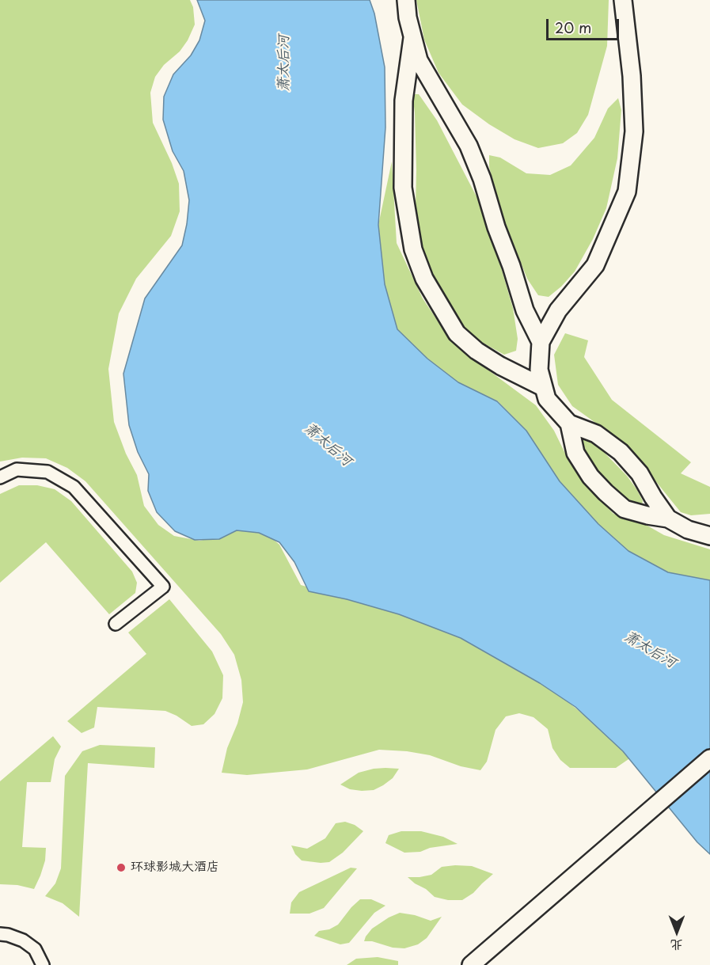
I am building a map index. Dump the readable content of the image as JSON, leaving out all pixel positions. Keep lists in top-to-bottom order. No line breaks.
{"water":["萧太后河"],"places":["环球影城大酒店"],"scale_bar":"20 m","north":"bottom"}
